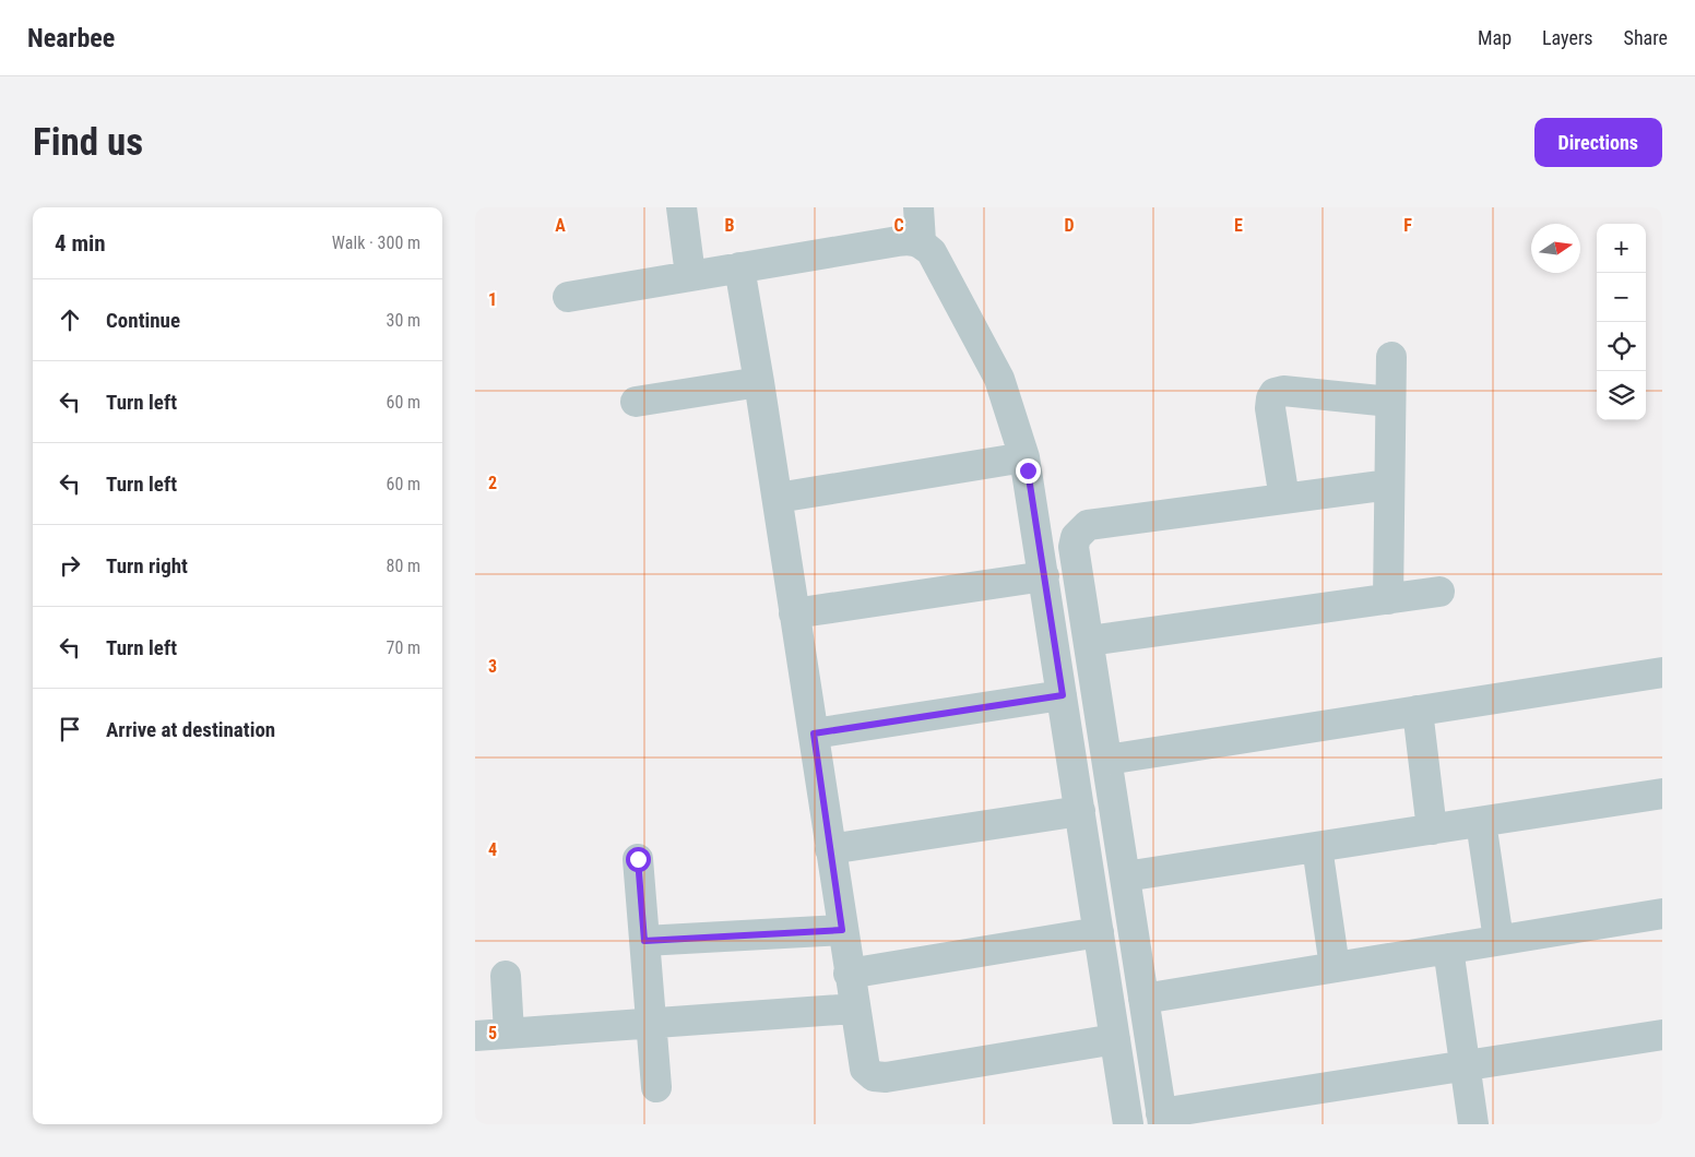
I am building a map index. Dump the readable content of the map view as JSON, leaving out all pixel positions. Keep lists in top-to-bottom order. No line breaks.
{"north":"right","page":{"header":"Nearbee","nav":["Map","Layers","Share"],"buttons":"Directions","title":"Find us","heading":["4 min","Walk · 300 m"],"map_buttons":["+","−"],"list":[["Continue","30 m"],["Turn left","60 m"],["Turn left","60 m"],["Turn right","80 m"],["Turn left","70 m"],"Arrive at destination"]},"grid":{"columns":["A","B","C","D","E","F"],"rows":["1","2","3","4","5"]}}
